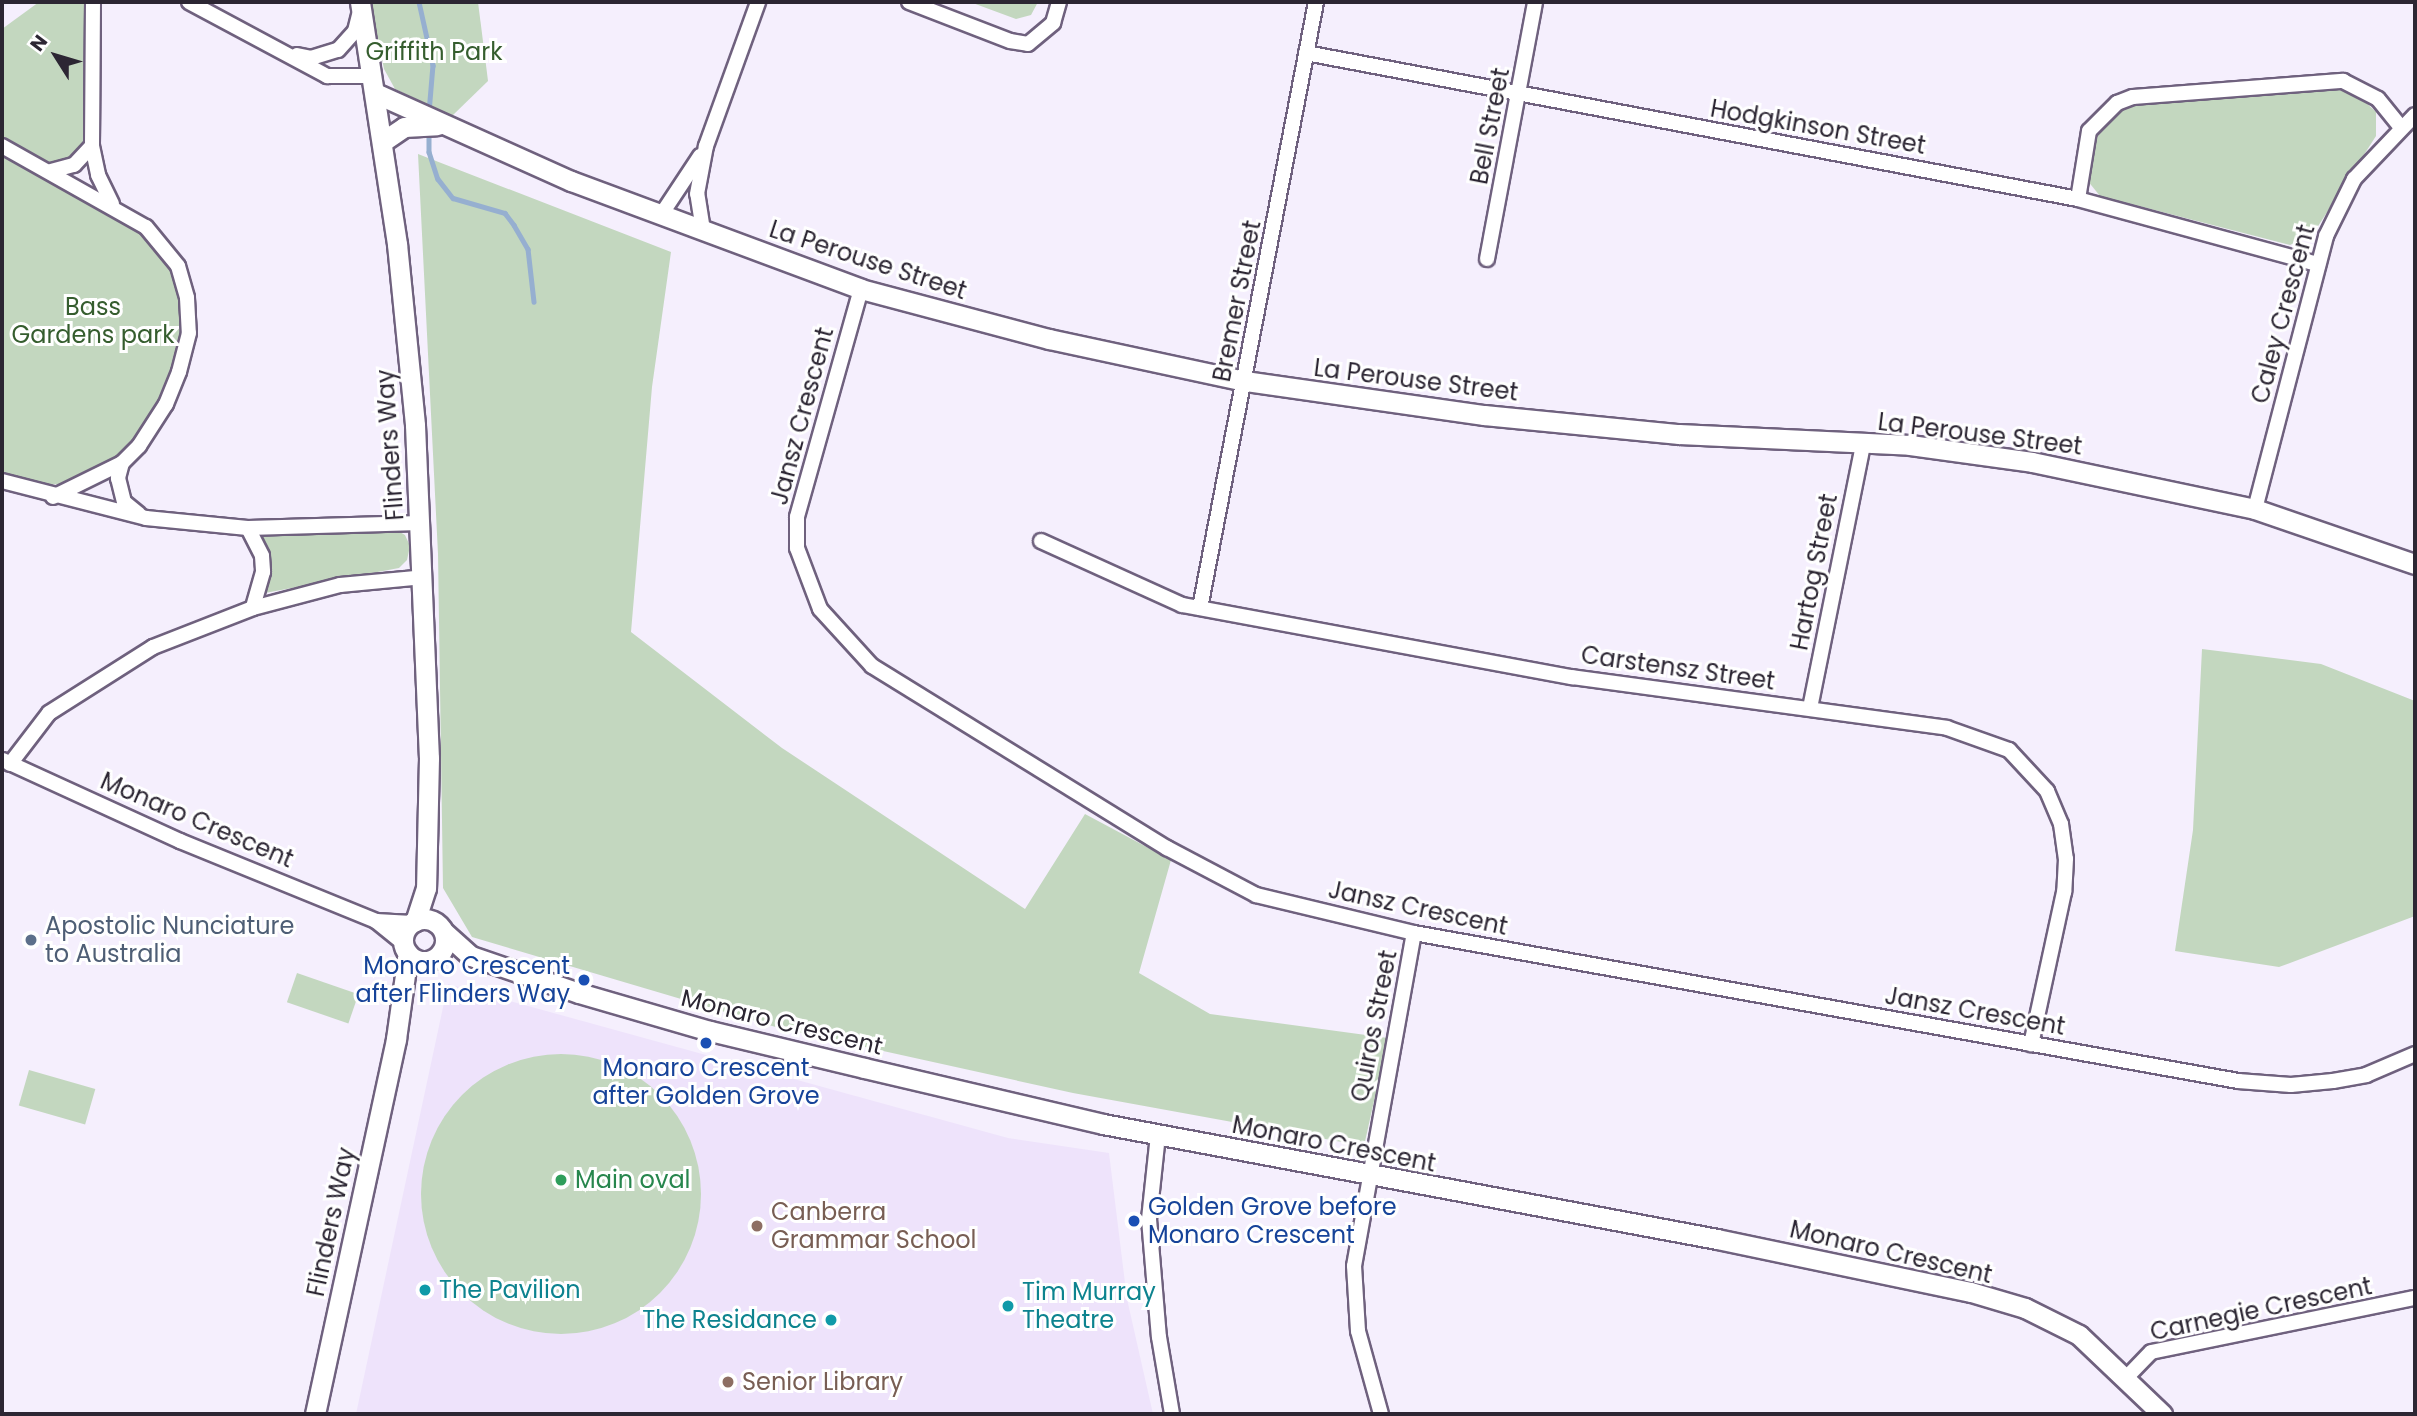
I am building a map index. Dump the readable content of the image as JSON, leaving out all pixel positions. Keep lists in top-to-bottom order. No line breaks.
{"streets":{"street":["Bell Street","Hodgkinson Street","La Perouse Street","Bremer Street","Caley Crescent","Jansz Crescent","Flinders Way","Hartog Street","Carstensz Street","Monaro Crescent","Quiros Street","Carnegie Crescent"]},"crossings":[["Bell Street","Hodgkinson Street"],["Hodgkinson Street","Bremer Street"],["Hodgkinson Street","Caley Crescent"],["La Perouse Street","Bremer Street"],["La Perouse Street","Caley Crescent"],["La Perouse Street","Jansz Crescent"],["La Perouse Street","Flinders Way"],["La Perouse Street","Hartog Street"],["Bremer Street","Carstensz Street"],["Jansz Crescent","Carstensz Street"],["Jansz Crescent","Quiros Street"],["Flinders Way","Monaro Crescent"],["Hartog Street","Carstensz Street"],["Monaro Crescent","Quiros Street"],["Monaro Crescent","Carnegie Crescent"]],"parks":["Griffith Park","Bass Gardens park"],"places":["Apostolic Nunciature to Australia","Monaro Crescent after Flinders Way","Monaro Crescent after Golden Grove","Main oval","Golden Grove before Monaro Crescent","Canberra Grammar School","The Pavilion","Tim Murray Theatre","The Residance","Senior Library"],"north":"top left"}
